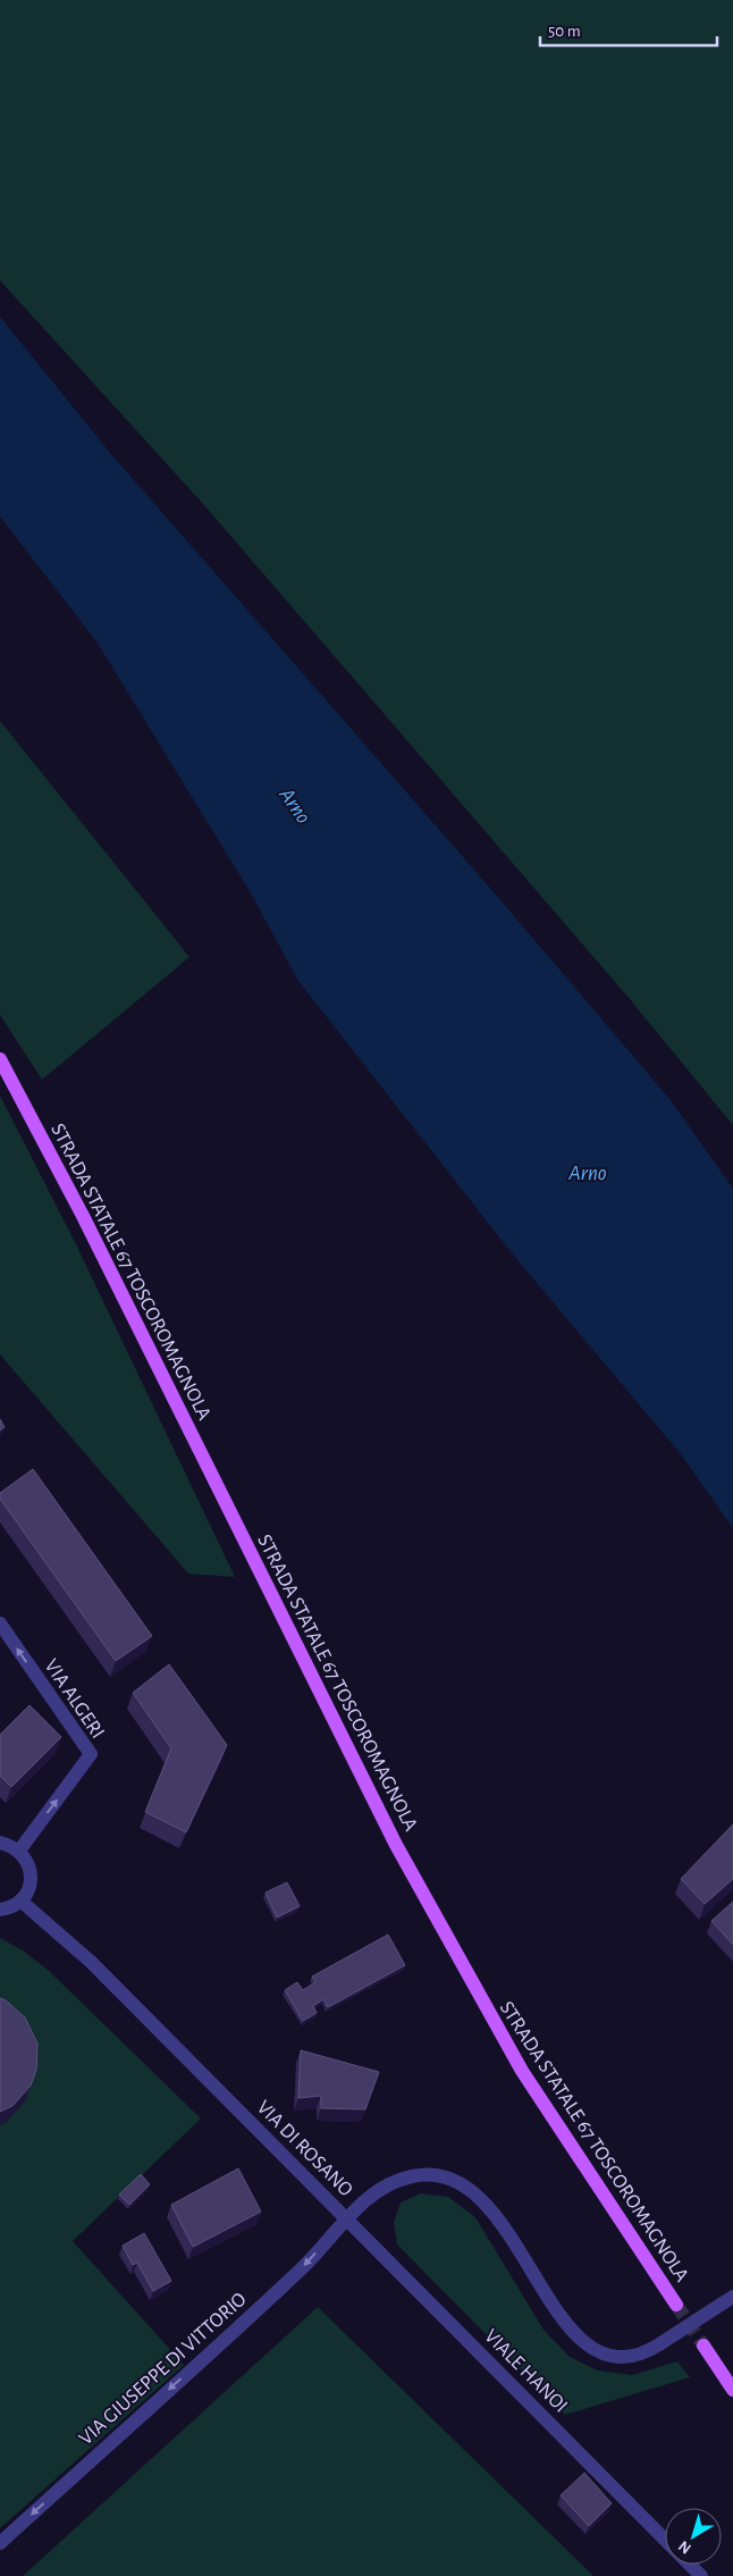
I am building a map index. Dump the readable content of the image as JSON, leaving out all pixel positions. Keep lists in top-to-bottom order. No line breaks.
{"streets":{"main road":["STRADA STATALE 67 TOSCOROMAGNOLA"],"street":["VIA ALGERI","VIA DI ROSANO","VIA GIUSEPPE DI VITTORIO","VIALE HANOI"]},"crossings":[["VIA DI ROSANO","VIA GIUSEPPE DI VITTORIO"],["VIA DI ROSANO","VIALE HANOI"],["VIA GIUSEPPE DI VITTORIO","VIALE HANOI"]],"one_way":["VIA ALGERI","VIA GIUSEPPE DI VITTORIO"],"water":["Arno"],"scale_bar":"50 m","north":"bottom left"}
